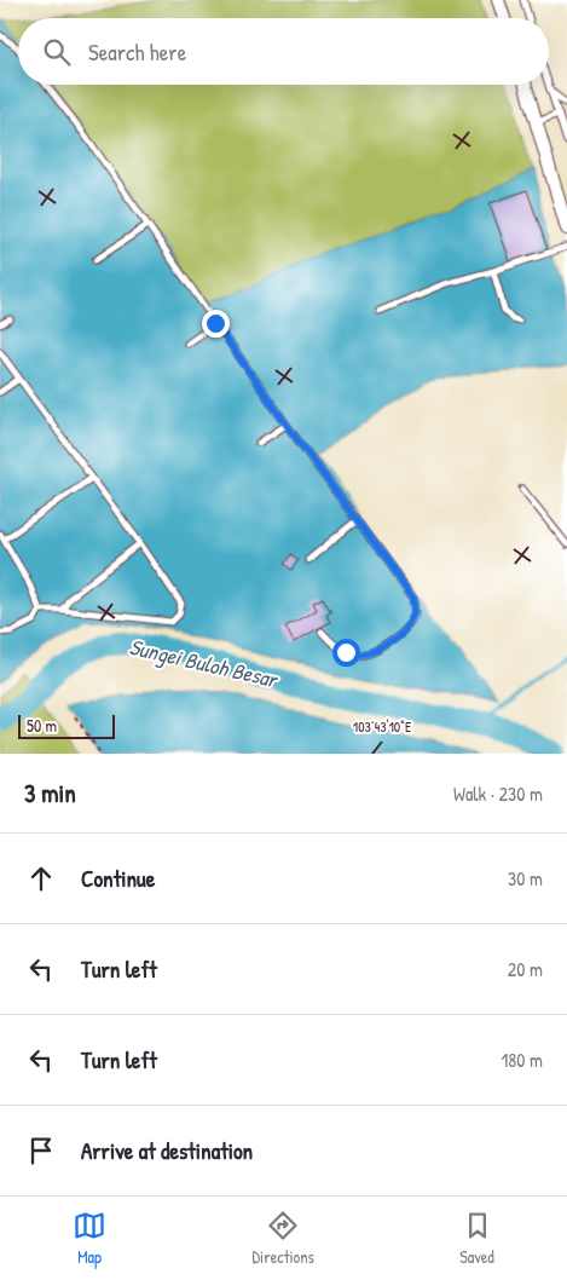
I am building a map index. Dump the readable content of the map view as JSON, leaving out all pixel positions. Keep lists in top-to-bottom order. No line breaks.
{"water":["Sungei Buloh Besar"],"scale_bar":"50 m","page":{"search":"Search here","scale":"50 m","heading":["3 min","Walk · 230 m"],"list":[["Continue","30 m"],["Turn left","20 m"],["Turn left","180 m"],"Arrive at destination"],"nav":["Map","Directions","Saved"]},"coordinates":["103°43'10\"E"]}
